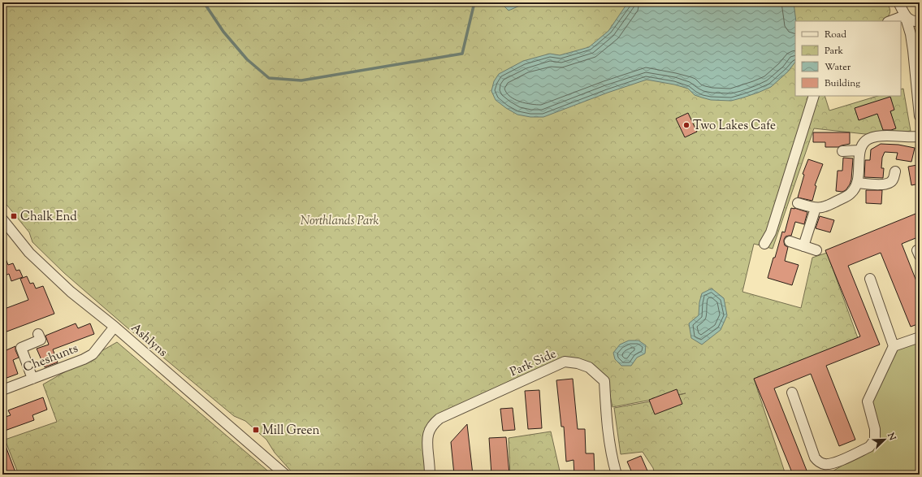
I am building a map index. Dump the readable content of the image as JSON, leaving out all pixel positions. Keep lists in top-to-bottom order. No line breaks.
{"streets":{"street":["Ashlyns","Cheshunts","Park Side"]},"crossings":[["Ashlyns","Cheshunts"]],"parks":["Northlands Park"],"places":{"other":["Two Lakes Cafe"],"transit":["Chalk End","Mill Green"]},"legend":["Road","Park","Water","Building"],"north":"top right"}
